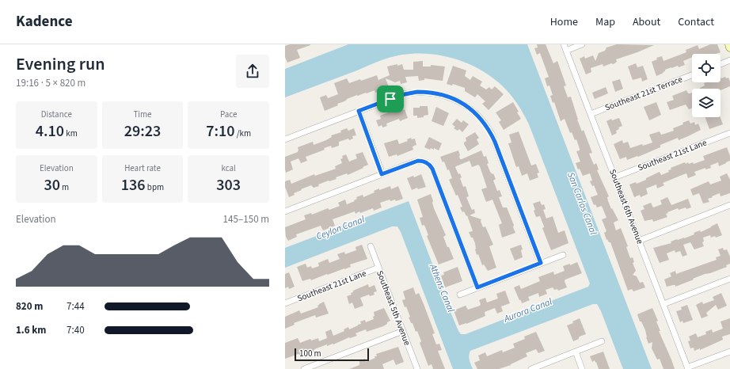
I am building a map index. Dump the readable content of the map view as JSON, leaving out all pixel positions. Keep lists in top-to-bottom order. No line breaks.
{"streets":{"street":["Southeast 21st Terrace","Southeast 21st Lane","Southeast 6th Avenue","Southeast 5th Avenue"]},"crossings":[["Southeast 21st Terrace","Southeast 6th Avenue"],["Southeast 21st Lane","Southeast 6th Avenue"],["Southeast 21st Lane","Southeast 5th Avenue"]],"water":["San Carlos Canal","Ceylon Canal","Athens Canal","Aurora Canal"],"scale_bar":"100 m","page":{"header":"Kadence","nav":["Home","Map","About","Contact"],"heading":["Evening run","19:16 · 5 × 820 m"],"stats":[["Distance","4.10 km"],["Time","29:23"],["Pace","7:10 /km"],["Elevation","30 m"],["Heart rate","136 bpm"],["kcal","303"]],"chart":["Elevation","145–150 m"],"list":[{"name":"820 m","note":"7:44"},{"name":"1.6 km","note":"7:40"}],"scale":"100 m"}}
